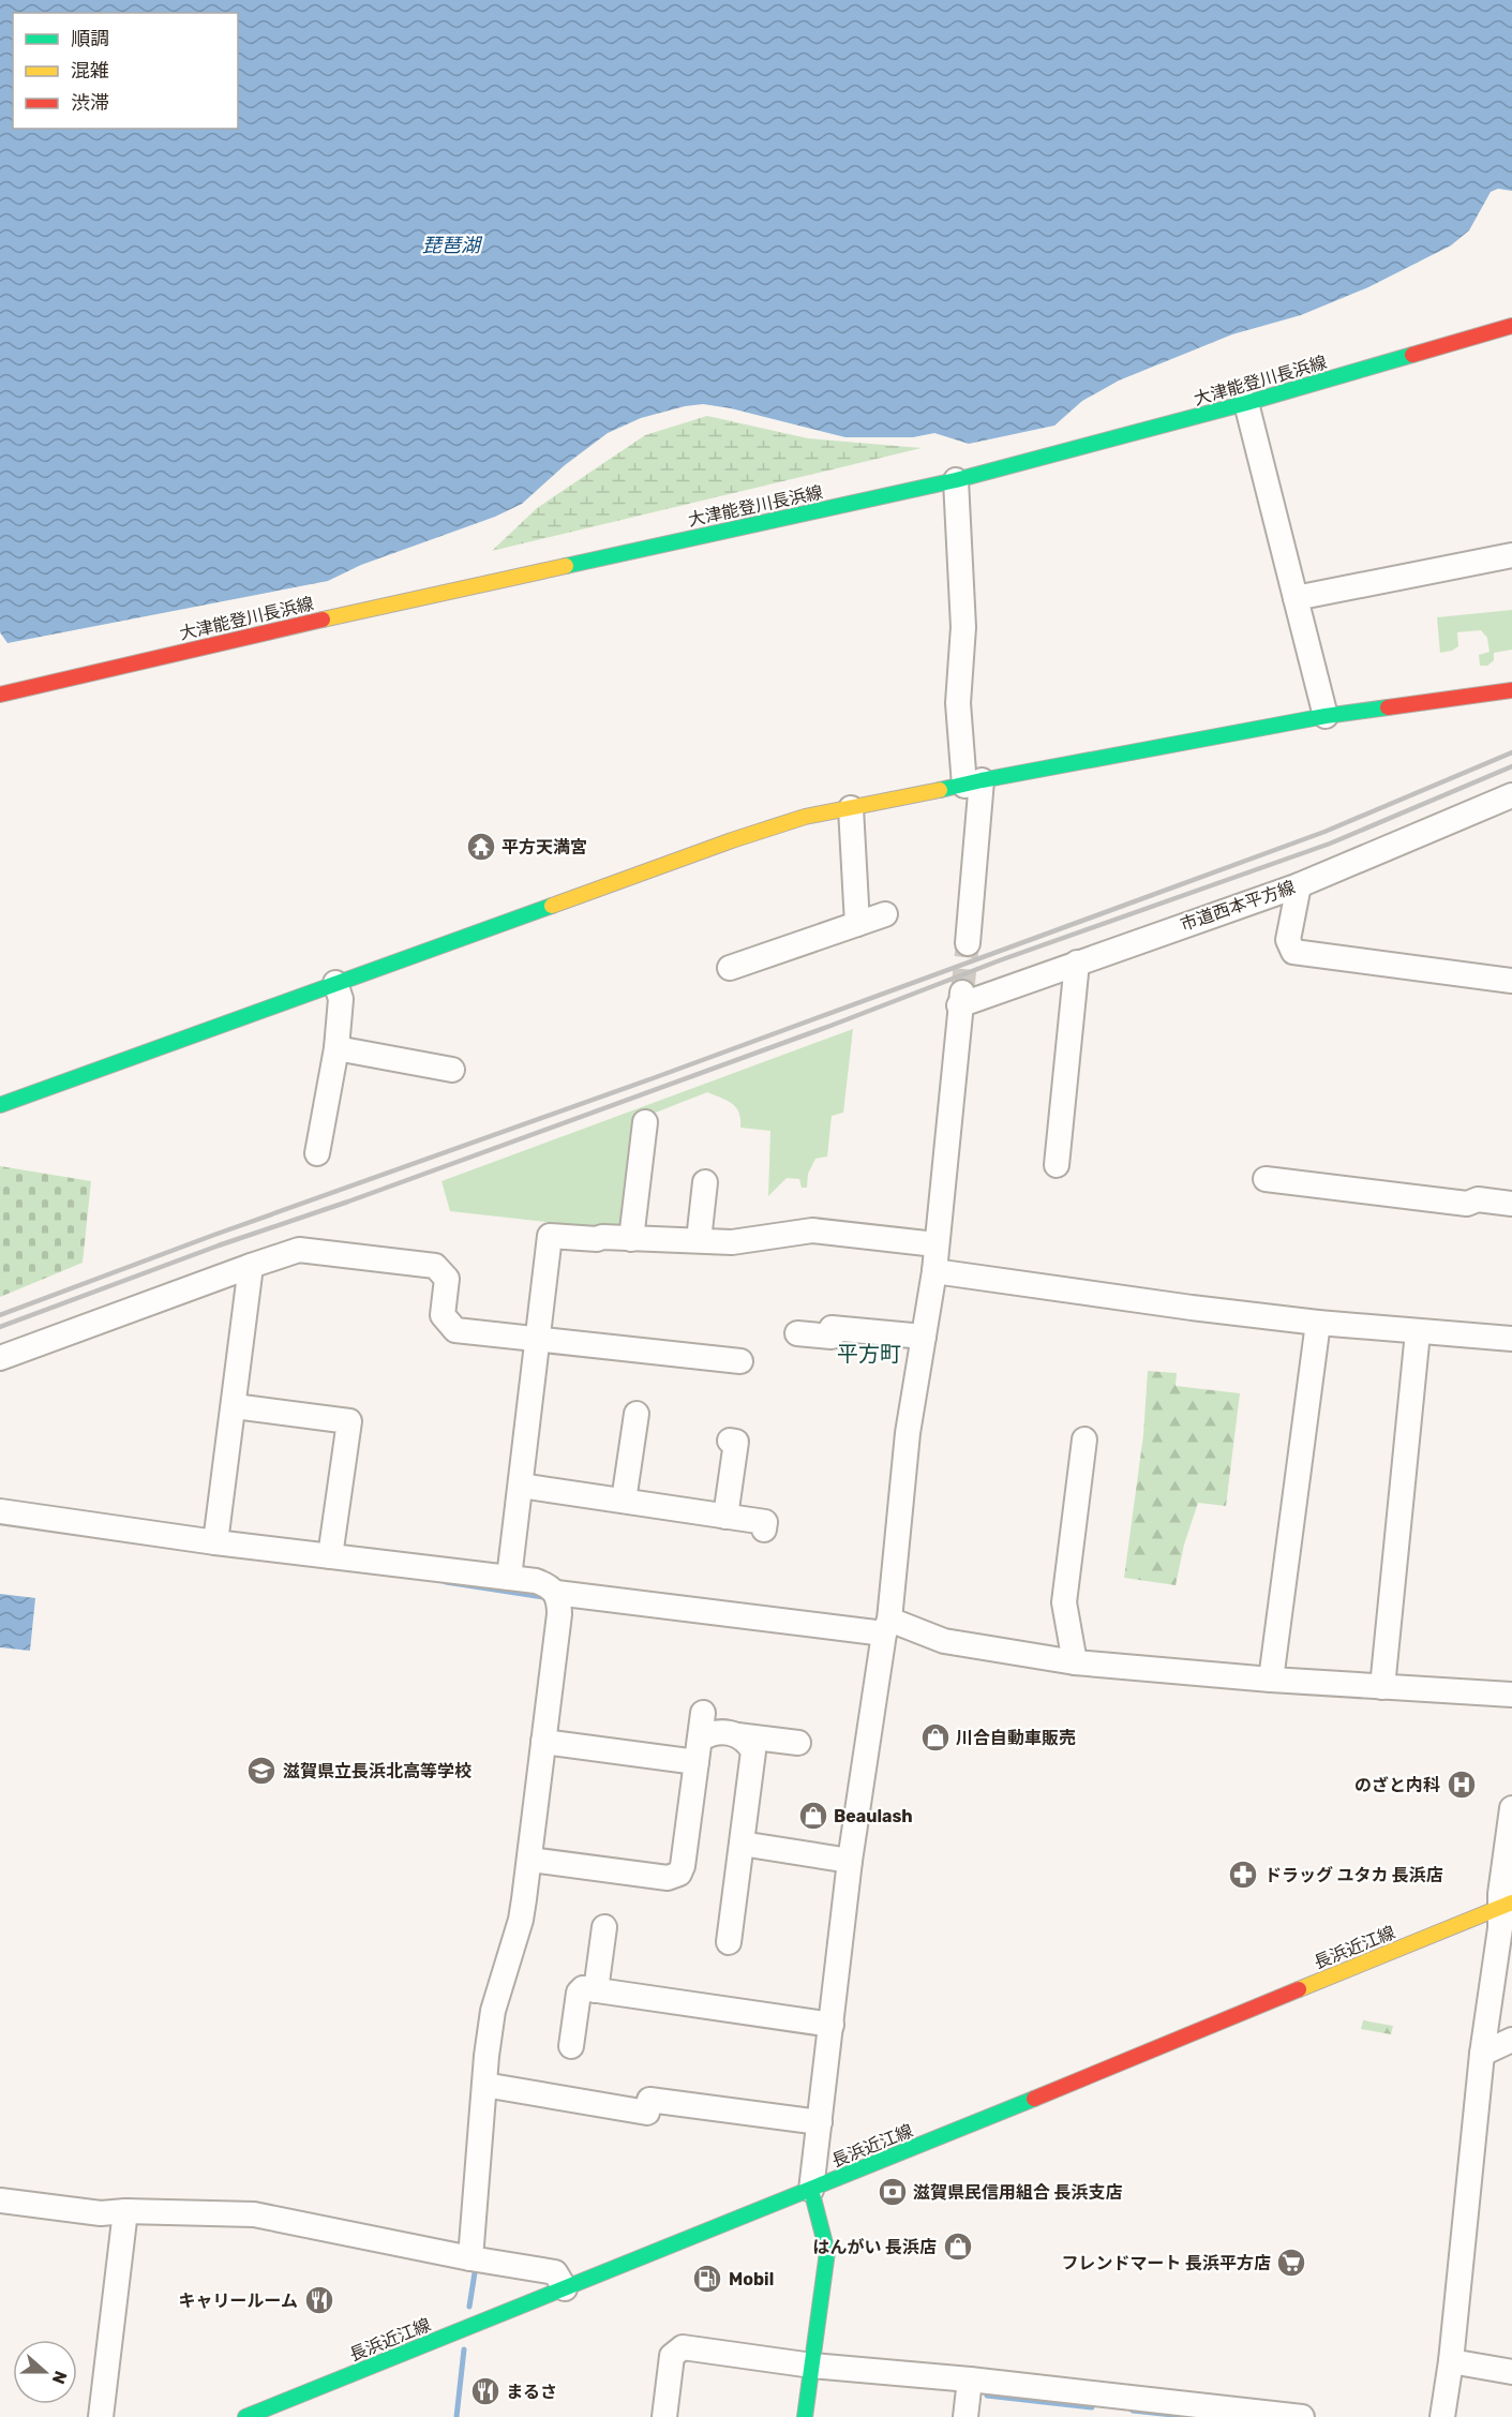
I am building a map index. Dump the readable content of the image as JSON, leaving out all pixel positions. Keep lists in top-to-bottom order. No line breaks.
{"streets":{"main road":["大津能登川長浜線","長浜近江線"],"street":["市道西本平方線"]},"districts":["平方町"],"water":["琵琶湖"],"places":{"temple":["平方天満宮"],"shop":["川合自動車販売","Beaulash","はんがい 長浜店"],"school or university":["滋賀県立長浜北高等学校"],"hospital":["のざと内科"],"pharmacy":["ドラッグ ユタカ 長浜店"],"bank":["滋賀県民信用組合 長浜支店"],"supermarket":["フレンドマート 長浜平方店"],"fuel station":["Mobil"],"restaurant":["キャリールーム","まるさ"]},"legend":["順調","混雑","渋滞"],"north":"right"}
